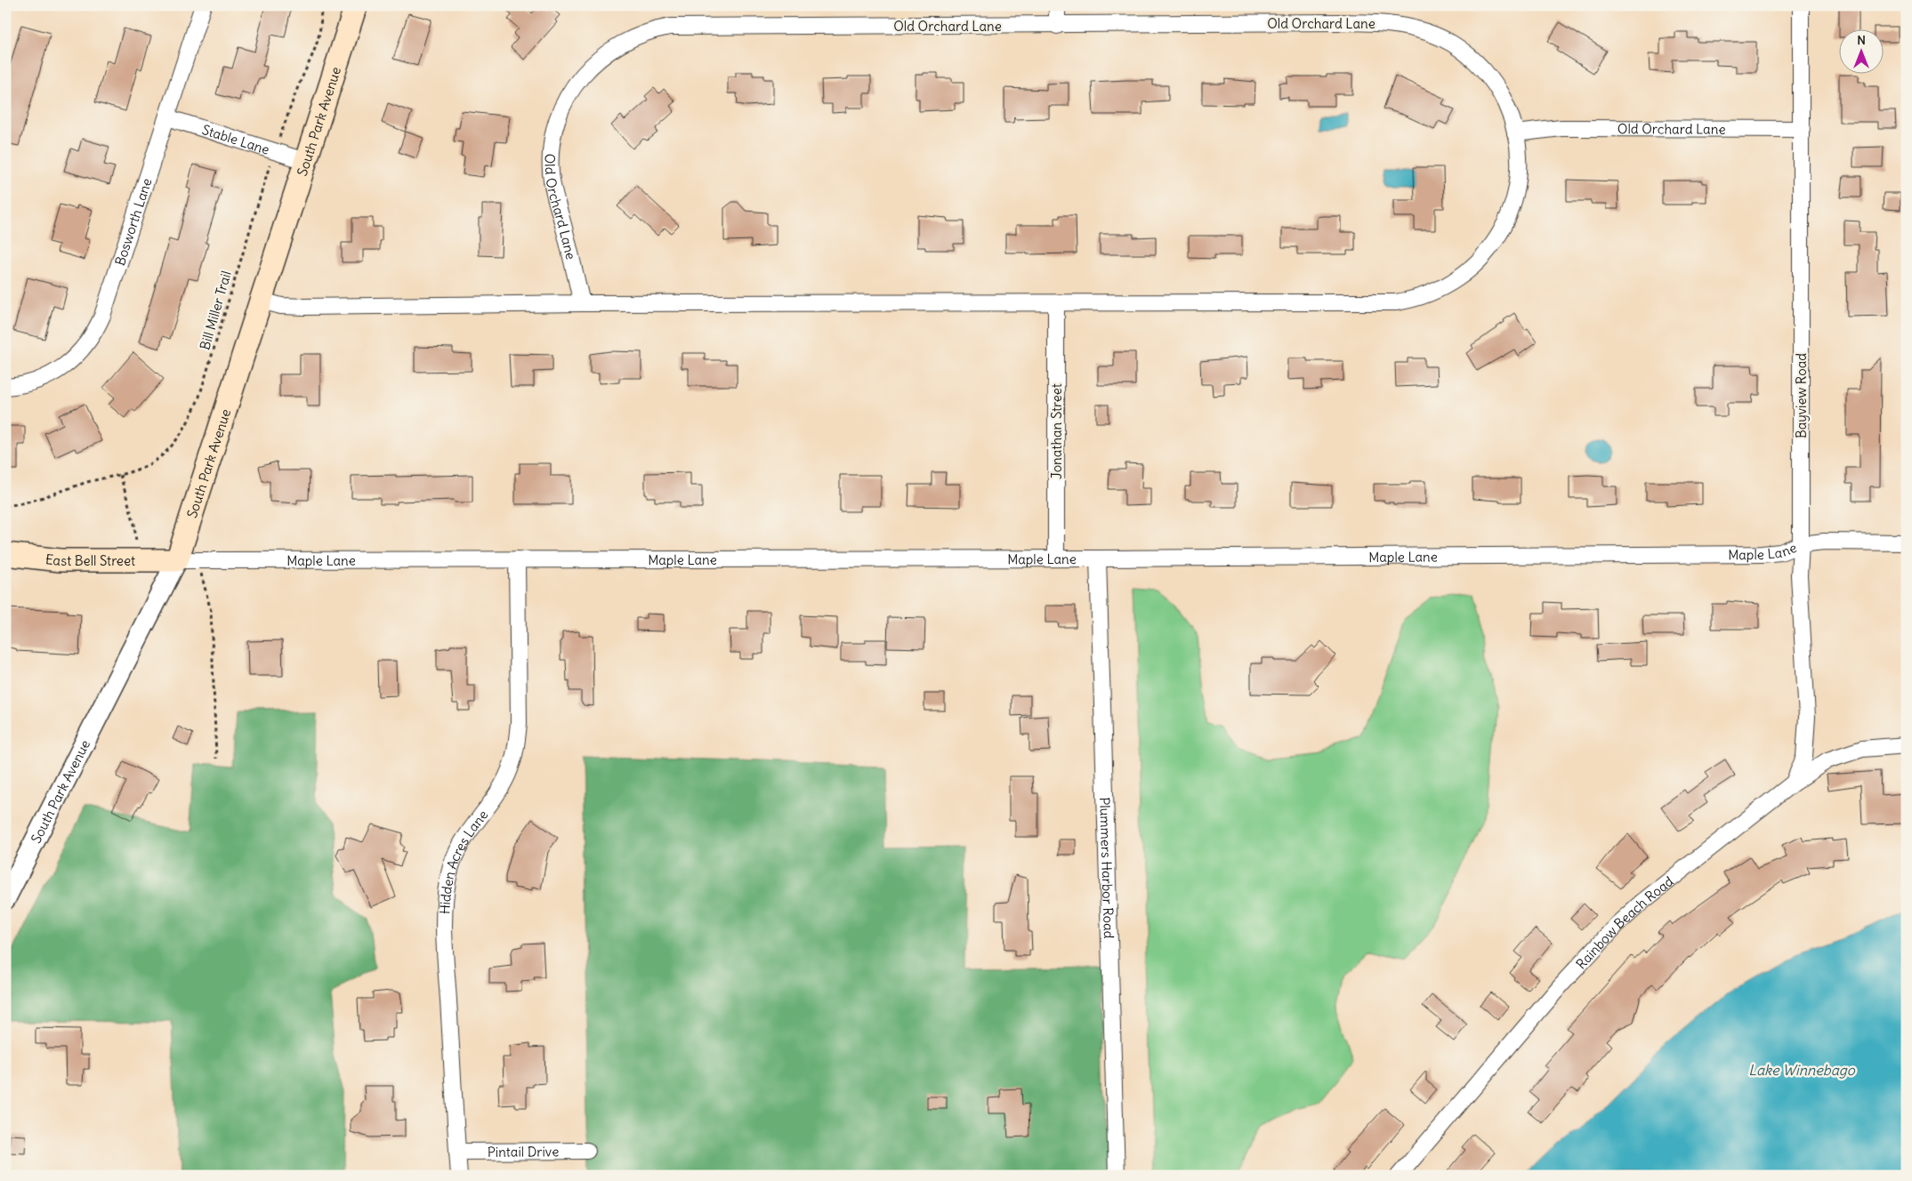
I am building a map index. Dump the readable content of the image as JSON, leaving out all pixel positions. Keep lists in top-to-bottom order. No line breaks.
{"streets":{"main road":["South Park Avenue","East Bell Street"],"street":["Old Orchard Lane","Stable Lane","Bosworth Lane","Bayview Road","Jonathan Street","Maple Lane","Hidden Acres Lane","Plummers Harbor Road","Rainbow Beach Road","Pintail Drive"],"path":["Bill Miller Trail"]},"crossings":[["Old Orchard Lane","South Park Avenue"],["Old Orchard Lane","Bayview Road"],["Old Orchard Lane","Jonathan Street"],["South Park Avenue","Stable Lane"],["South Park Avenue","Maple Lane"],["South Park Avenue","East Bell Street"],["Stable Lane","Bosworth Lane"],["Stable Lane","Bill Miller Trail"],["Bayview Road","Maple Lane"],["Bayview Road","Rainbow Beach Road"],["Jonathan Street","Maple Lane"],["Maple Lane","East Bell Street"],["Maple Lane","Hidden Acres Lane"],["Maple Lane","Plummers Harbor Road"],["Hidden Acres Lane","Pintail Drive"]],"water":["Lake Winnebago"],"north":"top"}
